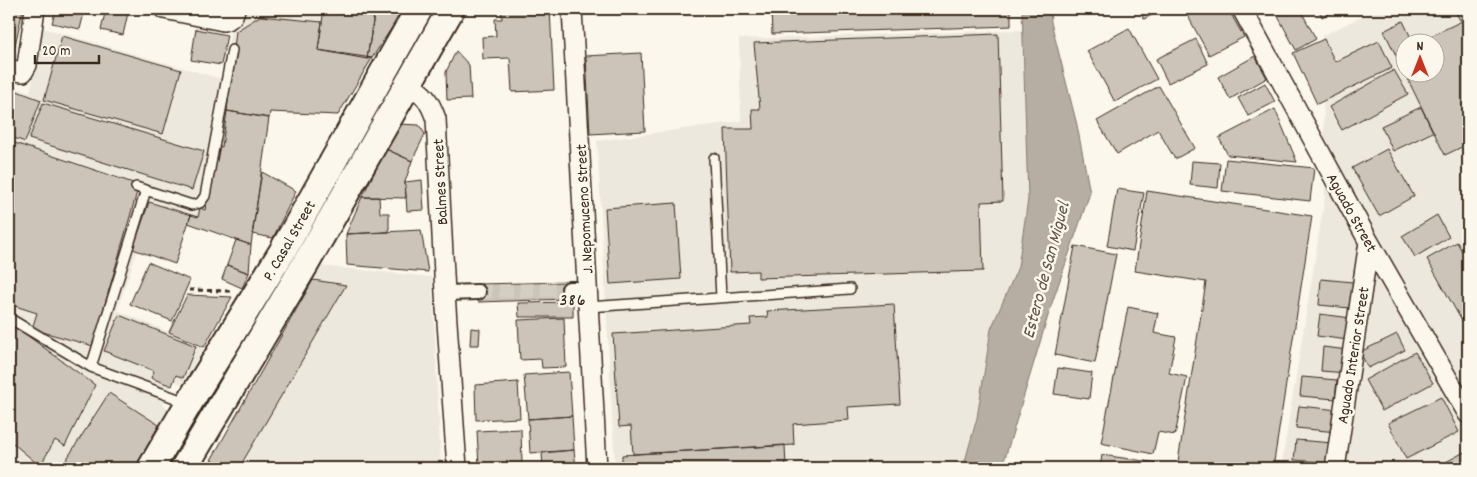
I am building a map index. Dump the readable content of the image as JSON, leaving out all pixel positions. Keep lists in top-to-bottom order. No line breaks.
{"streets":{"main road":["P. Casal Street"],"street":["Balmes Street","J. Nepomuceno Street","Aguado Street","Aguado Interior Street"]},"crossings":[["Balmes Street","P. Casal Street"],["Aguado Street","Aguado Interior Street"]],"districts":["386"],"water":["Estero de San Miguel"],"scale_bar":"20 m","north":"top"}
